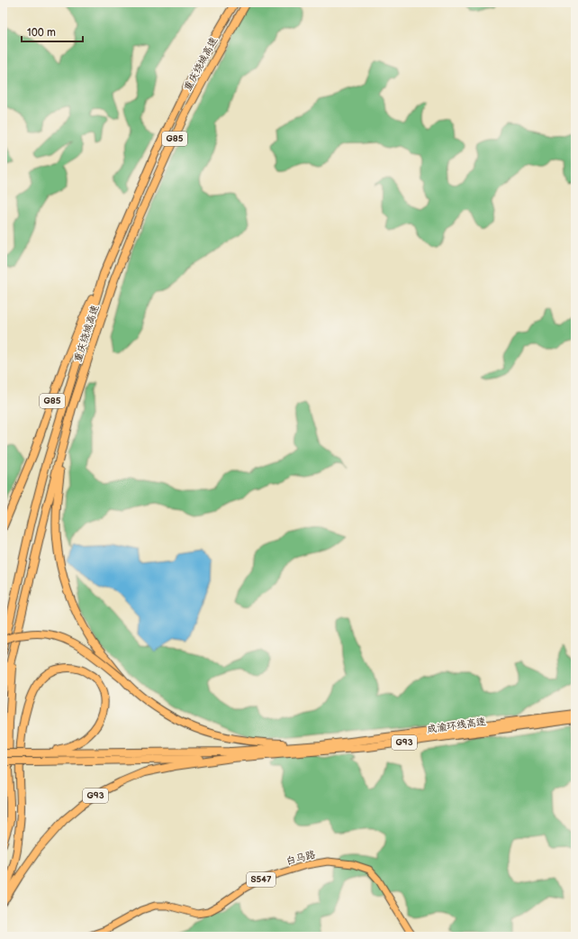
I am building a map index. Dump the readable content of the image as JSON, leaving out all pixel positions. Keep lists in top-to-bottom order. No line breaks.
{"streets":{"highway":["重庆绕城高速","G85","成渝环线高速","G93"],"main road":["白马路","S547"]},"crossings":[["重庆绕城高速","G85"],["成渝环线高速","G93"]],"scale_bar":"100 m"}
